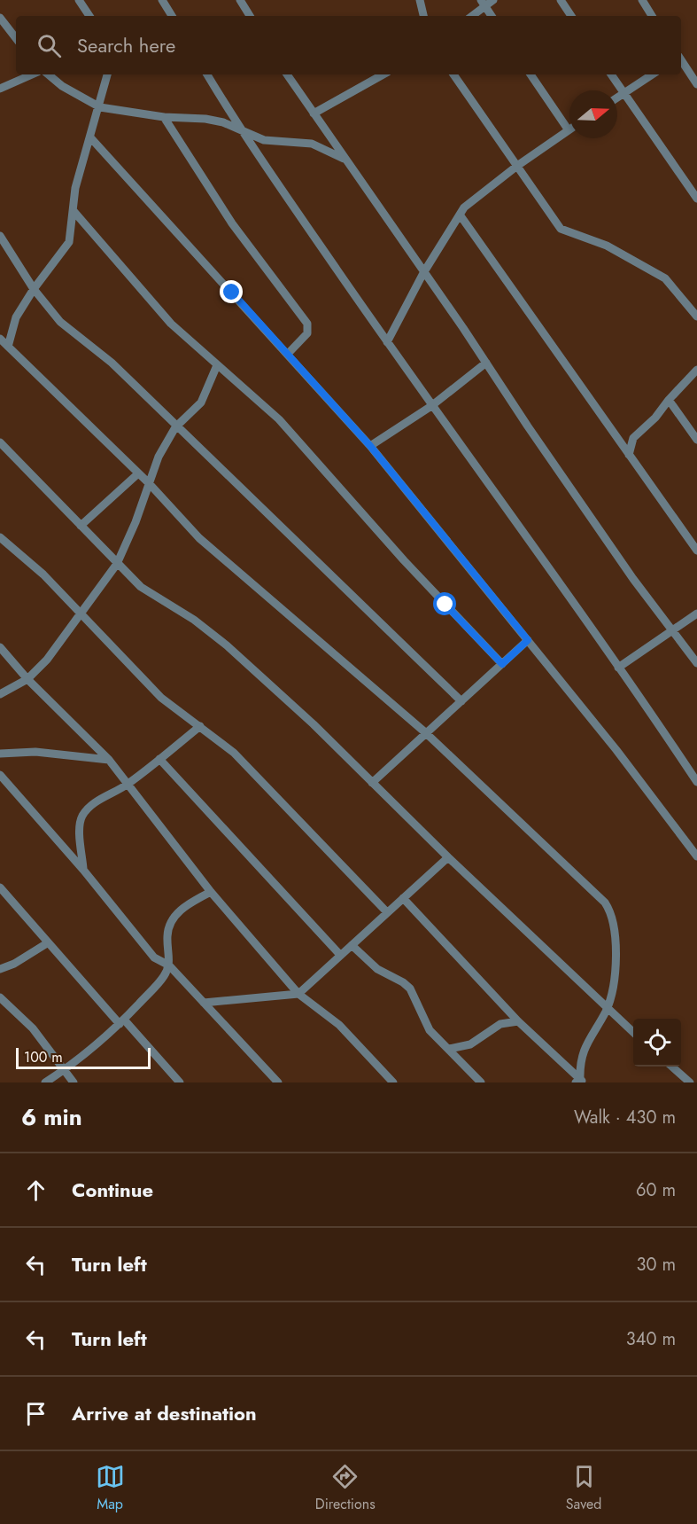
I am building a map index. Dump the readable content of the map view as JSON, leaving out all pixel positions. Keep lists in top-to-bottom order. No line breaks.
{"scale_bar":"100 m","north":"right","page":{"search":"Search here","scale":"100 m","heading":["6 min","Walk · 430 m"],"list":[["Continue","60 m"],["Turn left","30 m"],["Turn left","340 m"],"Arrive at destination"],"nav":["Map","Directions","Saved"]}}
